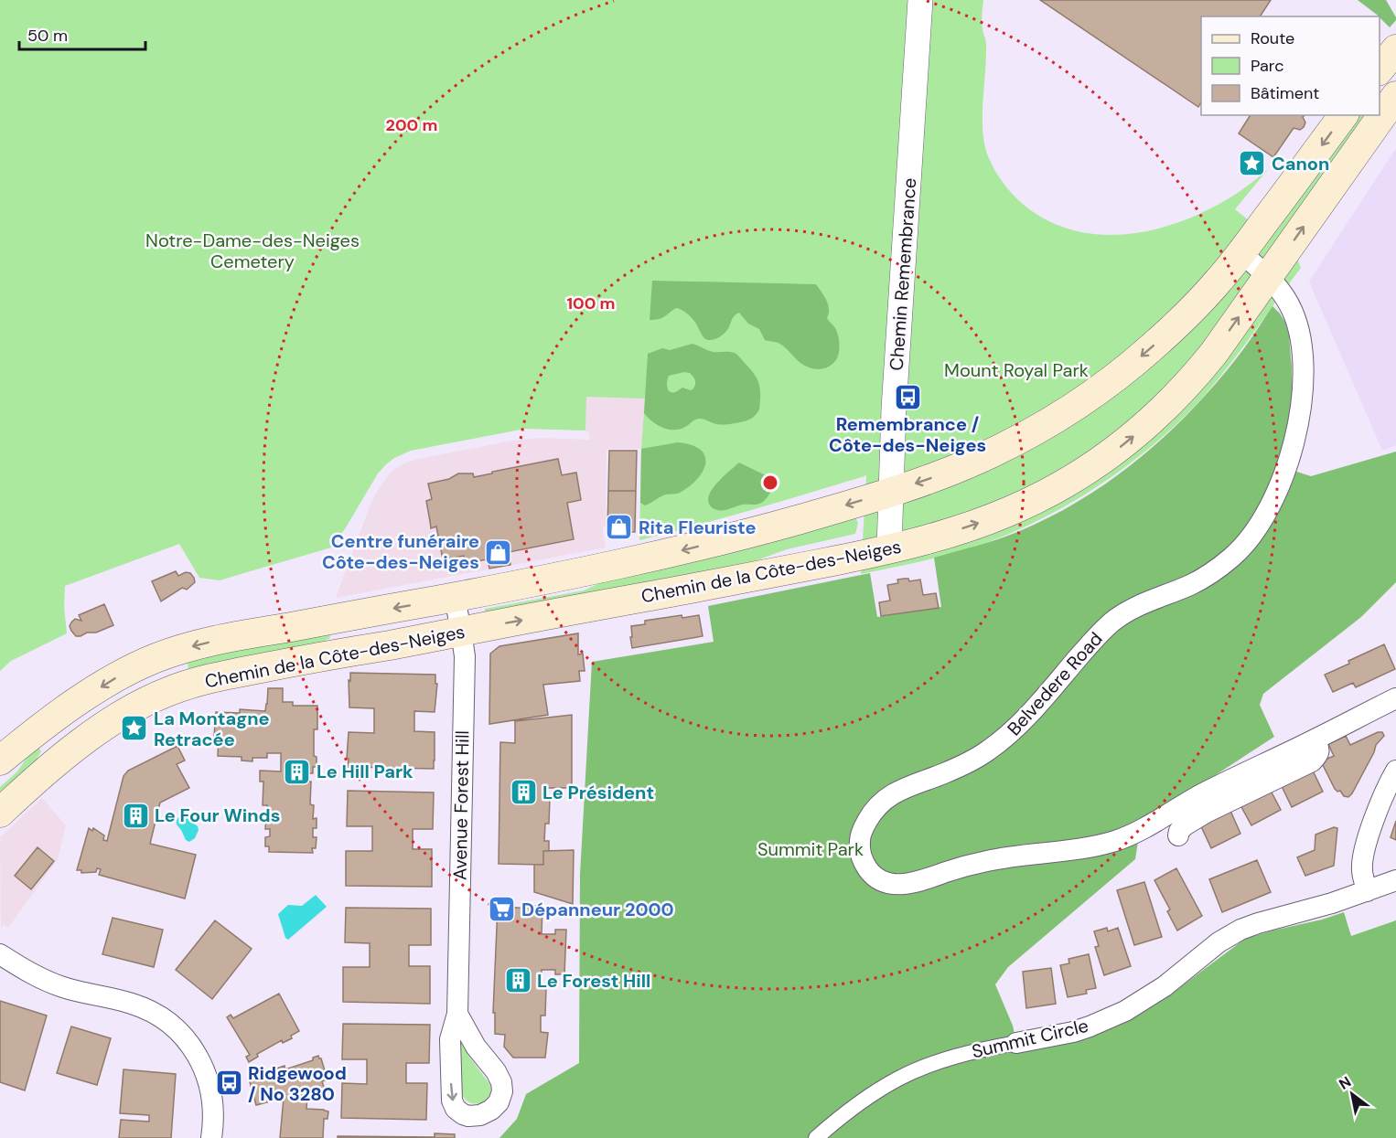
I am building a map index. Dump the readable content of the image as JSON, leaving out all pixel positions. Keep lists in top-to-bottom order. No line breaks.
{"streets":{"main road":["Chemin de la Côte-des-Neiges"],"street":["Chemin Remembrance","Belvedere Road","Avenue Forest Hill","Summit Circle"]},"crossings":[["Chemin Remembrance","Chemin de la Côte-des-Neiges"],["Chemin de la Côte-des-Neiges","Belvedere Road"],["Chemin de la Côte-des-Neiges","Avenue Forest Hill"]],"parks":["Notre-Dame-des-Neiges Cemetery","Mount Royal Park","Summit Park"],"places":{"place":["Canon","La Montagne Retracée"],"bus stop":["Remembrance / Côte-des-Neiges","Ridgewood / No 3280"],"shop":["Rita Fleuriste","Centre funéraire Côte-des-Neiges"],"building":["Le Hill Park","Le Président","Le Four Winds","Le Forest Hill"],"supermarket":["Dépanneur 2000"]},"legend":["Route","Parc","Bâtiment"],"scale_bar":"50 m","north":"top left","rings":["200 m","100 m"]}
